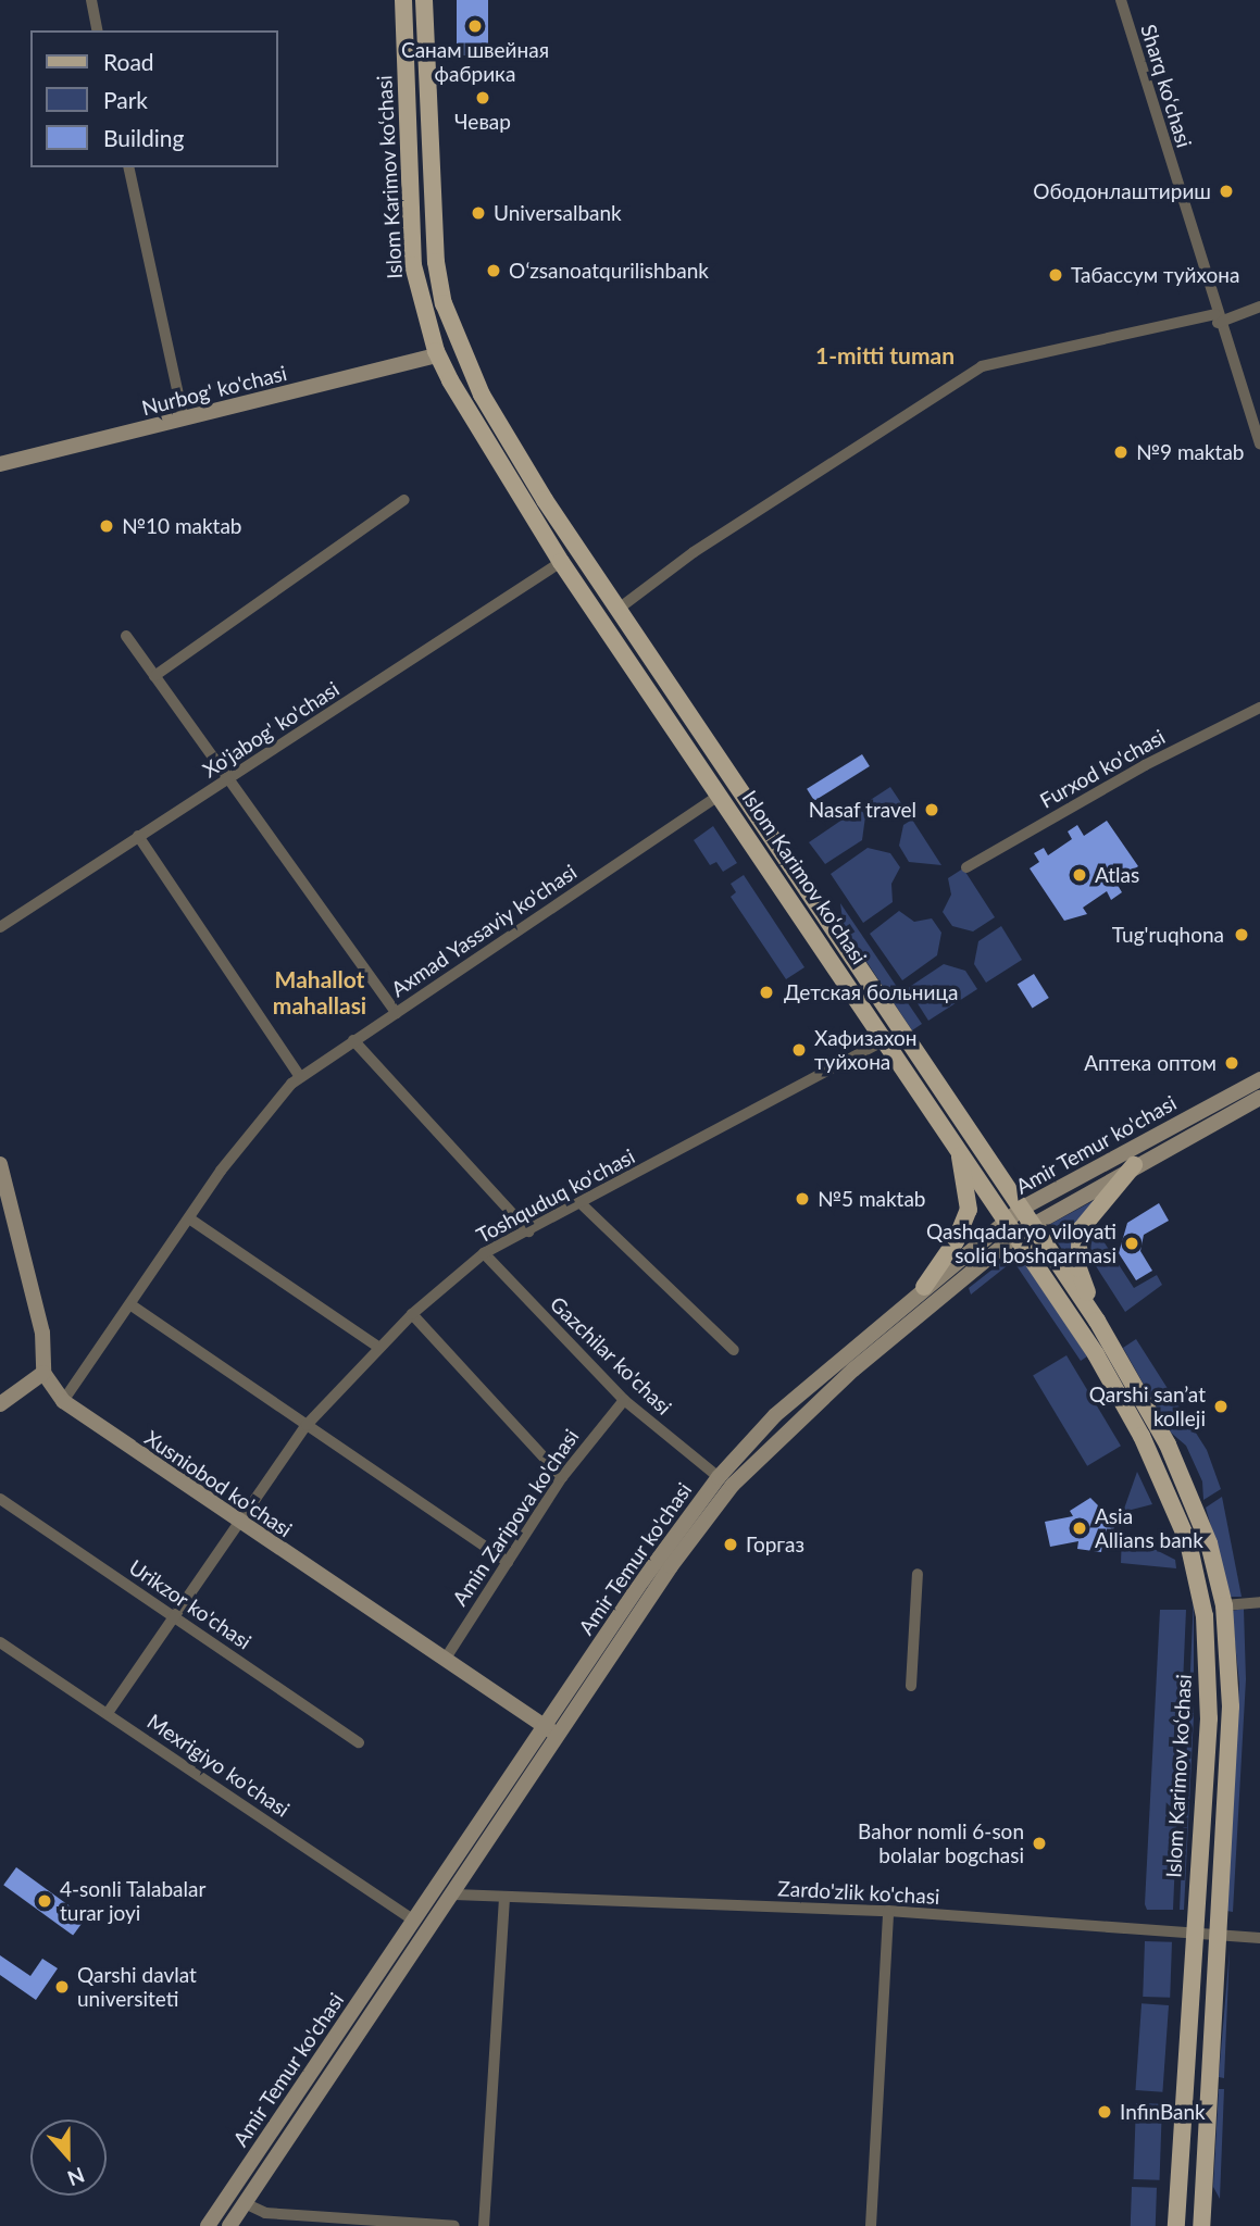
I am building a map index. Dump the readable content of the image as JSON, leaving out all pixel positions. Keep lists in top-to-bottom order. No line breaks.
{"streets":{"main road":["Islom Karimov ko‘chasi","Nurbog' ko'chasi","Amir Temur ko'chasi","Xusniobod ko'chasi"],"street":["Sharq ko‘chasi","Xo'jabog' ko'chasi","Furxod ko'chasi","Axmad Yassaviy ko'chasi","Toshquduq ko'chasi","Gazchilar ko'chasi","Amin Zaripova ko'chasi","Urikzor ko'chasi","Mexrigiyo ko'chasi","Zardo'zlik ko'chasi"]},"crossings":[["Islom Karimov ko‘chasi","Nurbog' ko'chasi"],["Islom Karimov ko‘chasi","Xo'jabog' ko'chasi"],["Islom Karimov ko‘chasi","Axmad Yassaviy ko'chasi"],["Islom Karimov ko‘chasi","Amir Temur ko'chasi"],["Islom Karimov ko‘chasi","Toshquduq ko'chasi"],["Islom Karimov ko‘chasi","Zardo'zlik ko'chasi"],["Axmad Yassaviy ko'chasi","Xusniobod ko'chasi"],["Amir Temur ko'chasi","Gazchilar ko'chasi"],["Amir Temur ko'chasi","Xusniobod ko'chasi"],["Amir Temur ko'chasi","Mexrigiyo ko'chasi"],["Amir Temur ko'chasi","Zardo'zlik ko'chasi"],["Toshquduq ko'chasi","Gazchilar ko'chasi"],["Toshquduq ko'chasi","Xusniobod ko'chasi"],["Toshquduq ko'chasi","Urikzor ko'chasi"],["Toshquduq ko'chasi","Mexrigiyo ko'chasi"],["Gazchilar ko'chasi","Amin Zaripova ko'chasi"],["Xusniobod ko'chasi","Amin Zaripova ko'chasi"]],"districts":["1-mitti tuman","Mahallot mahallasi"],"places":["Санам швейная фабрика","Чевар","Ободонлаштириш","Universalbank","Oʻzsanoatqurilishbank","Табассум туйхона","№9 maktab","№10 maktab","Nasaf travel","Atlas","Tug'ruqhona","Детская больница","Хафизахон туйхона","Аптека оптом","№5 maktab","Qashqadaryo viloyati soliq boshqarmasi","Qarshi san’at kolleji","Asia Allians bank","Горгаз","Bahor nomli 6-son bolalar bogchasi","4-sonli Talabalar turar joyi","Qarshi davlat universiteti","InfinBank"],"legend":["Road","Park","Building"],"north":"bottom"}
